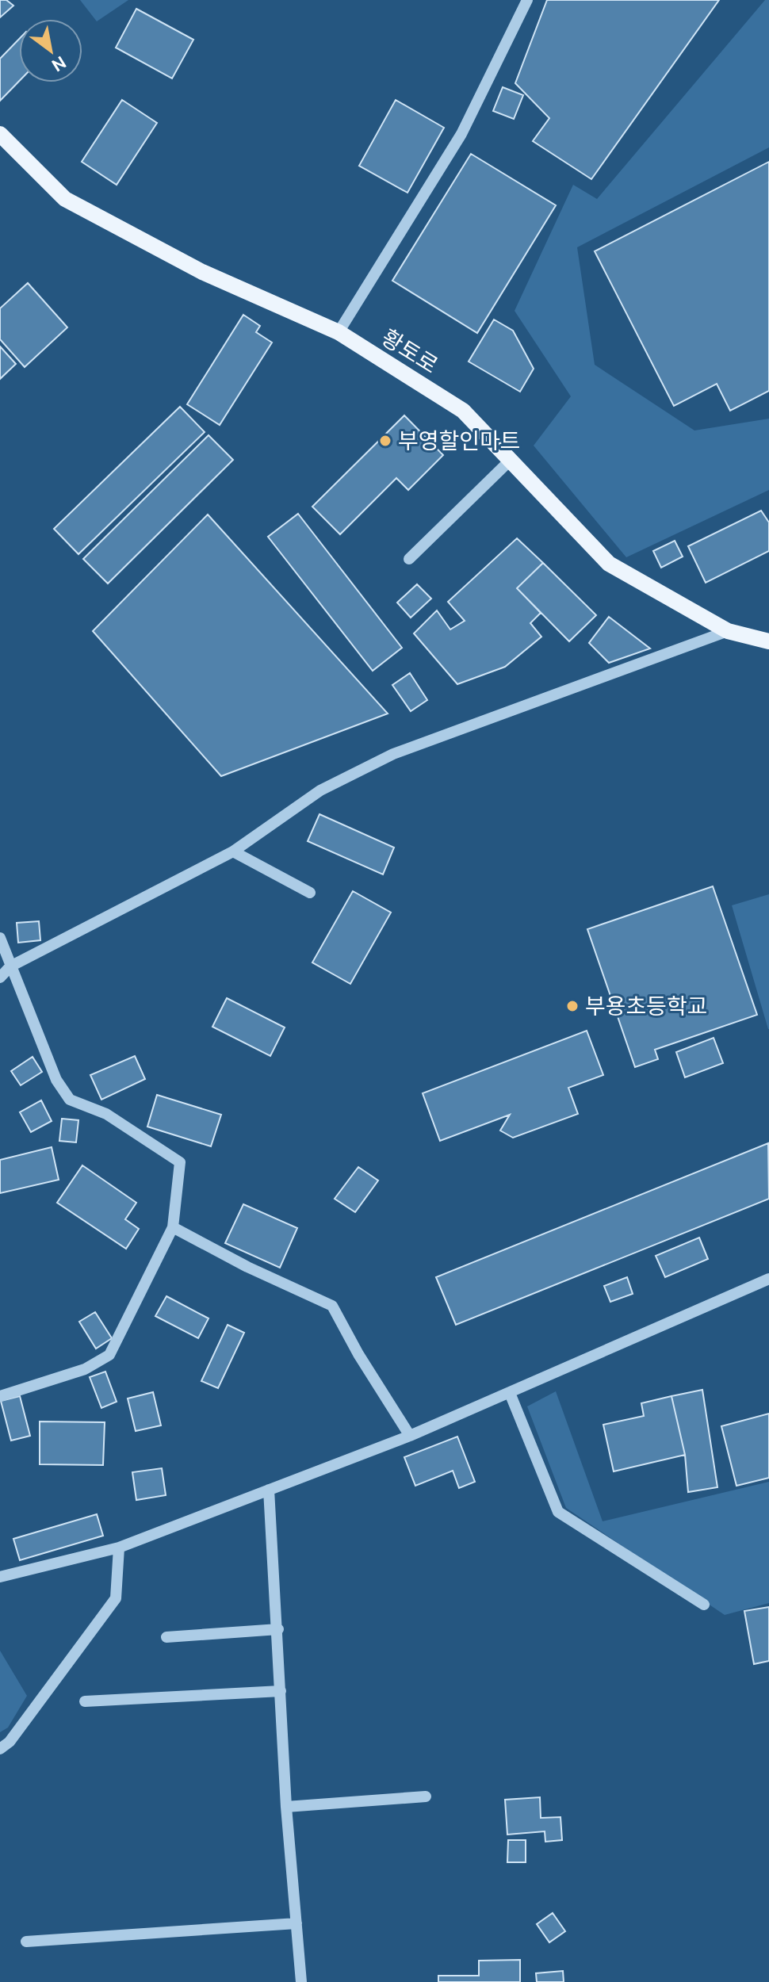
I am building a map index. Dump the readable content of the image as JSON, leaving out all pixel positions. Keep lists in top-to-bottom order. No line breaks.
{"streets":{"main road":["황토로"]},"places":["부영할인마트","부용초등학교"],"north":"bottom right"}
